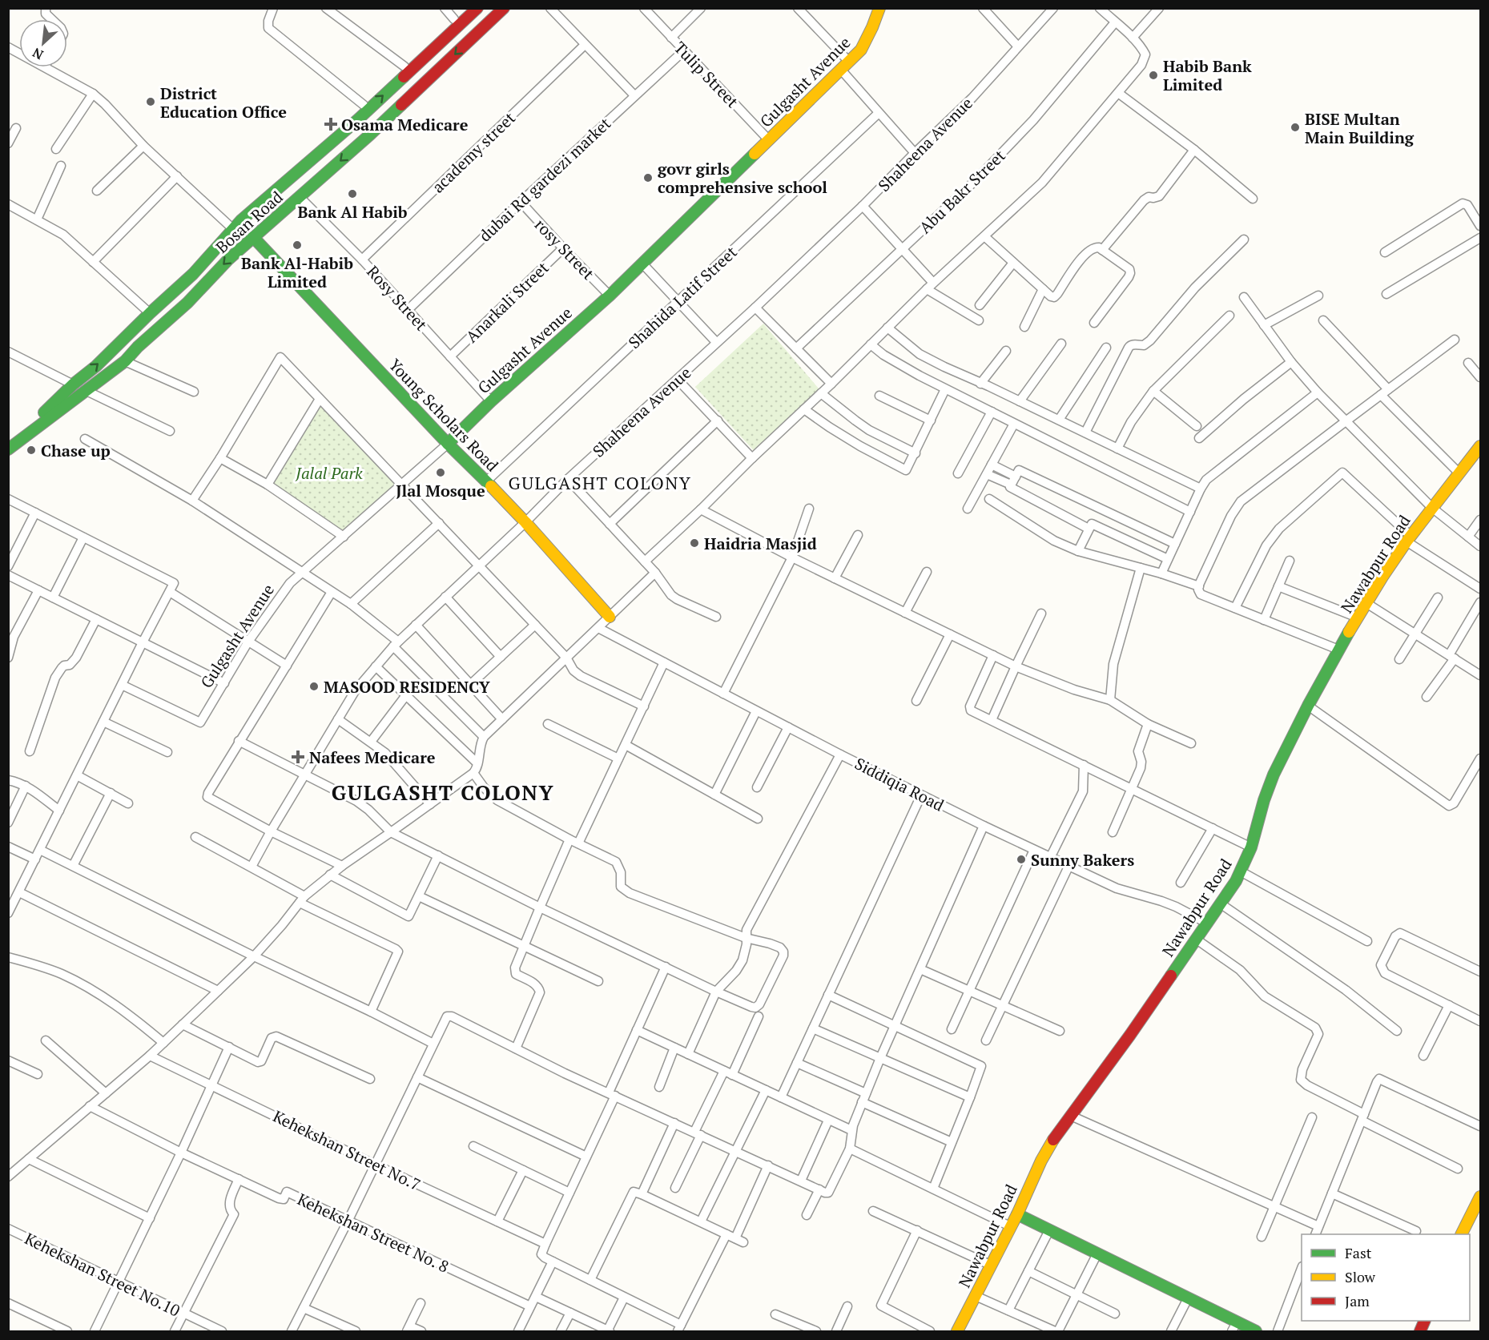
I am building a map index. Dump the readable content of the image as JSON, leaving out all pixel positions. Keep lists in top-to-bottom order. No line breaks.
{"streets":{"street":["Tulip Street","Gulgasht Avenue","Shaheena Avenue","academy street","dubai Rd gardezi market","Abu Bakr Street","Bosan Road","rosy Street","Shahida Latif Street","Rosy Street","Anarkali Street","Young Scholars Road","Nawabpur Road","Siddiqia Road","Kehekshan Street No.7","Kehekshan Street No. 8","Kehekshan Street No.10"]},"crossings":[["Tulip Street","Gulgasht Avenue"],["Tulip Street","dubai Rd gardezi market"],["Gulgasht Avenue","rosy Street"],["Gulgasht Avenue","Rosy Street"],["Gulgasht Avenue","Young Scholars Road"],["Shaheena Avenue","Young Scholars Road"],["academy street","Rosy Street"],["dubai Rd gardezi market","rosy Street"],["dubai Rd gardezi market","Rosy Street"],["Bosan Road","Rosy Street"],["Bosan Road","Young Scholars Road"],["rosy Street","Anarkali Street"],["Shahida Latif Street","Young Scholars Road"],["Rosy Street","Anarkali Street"],["Nawabpur Road","Siddiqia Road"]],"districts":["GULGASHT COLONY","GULGASHT COLONY"],"parks":["Jalal Park"],"places":{"other":["Habib Bank Limited","District Education Office","BISE Multan Main Building","govr girls comprehensive school","Bank Al Habib","Bank Al-Habib Limited","Chase up","Jlal Mosque","Haidria Masjid","MASOOD RESIDENCY","Sunny Bakers"],"health":["Osama Medicare","Nafees Medicare"]},"legend":["Fast","Slow","Jam"],"north":"bottom left"}
